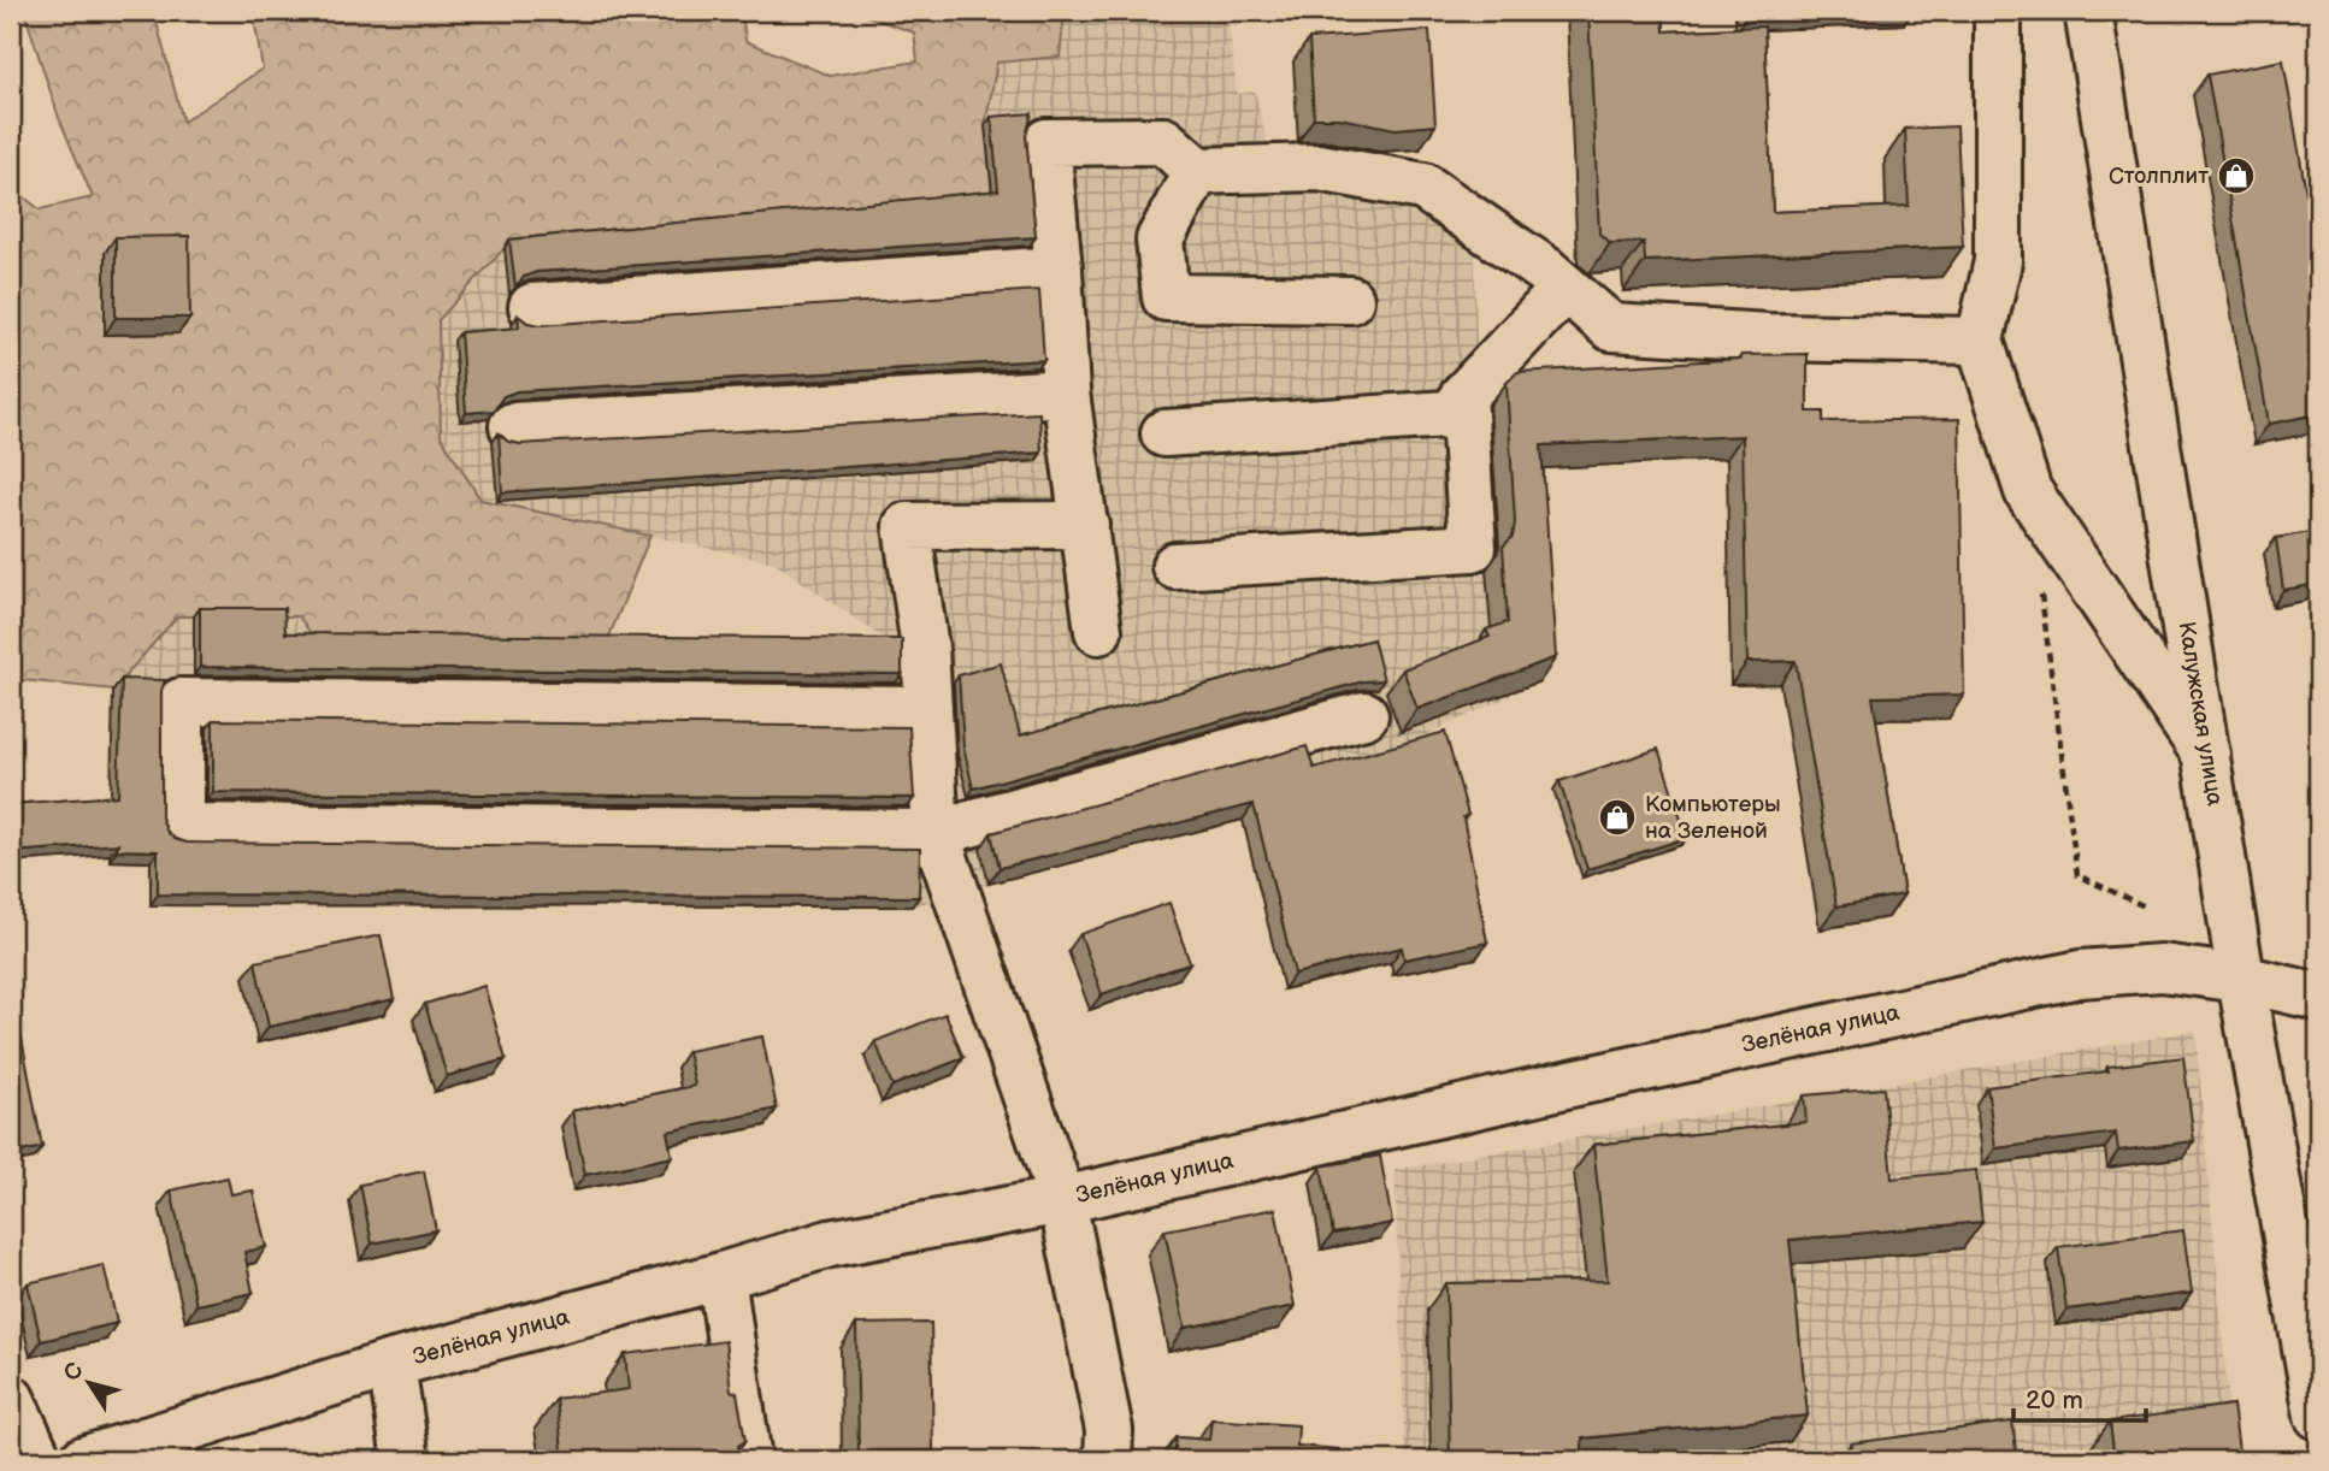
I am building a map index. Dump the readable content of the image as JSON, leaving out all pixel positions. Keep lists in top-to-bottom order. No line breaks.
{"streets":{"street":["Калужская улица","Зелёная улица"]},"crossings":[["Калужская улица","Зелёная улица"]],"places":{"shop":["Столплит","Компьютеры на Зеленой"]},"scale_bar":"20 m","north":"top left"}
